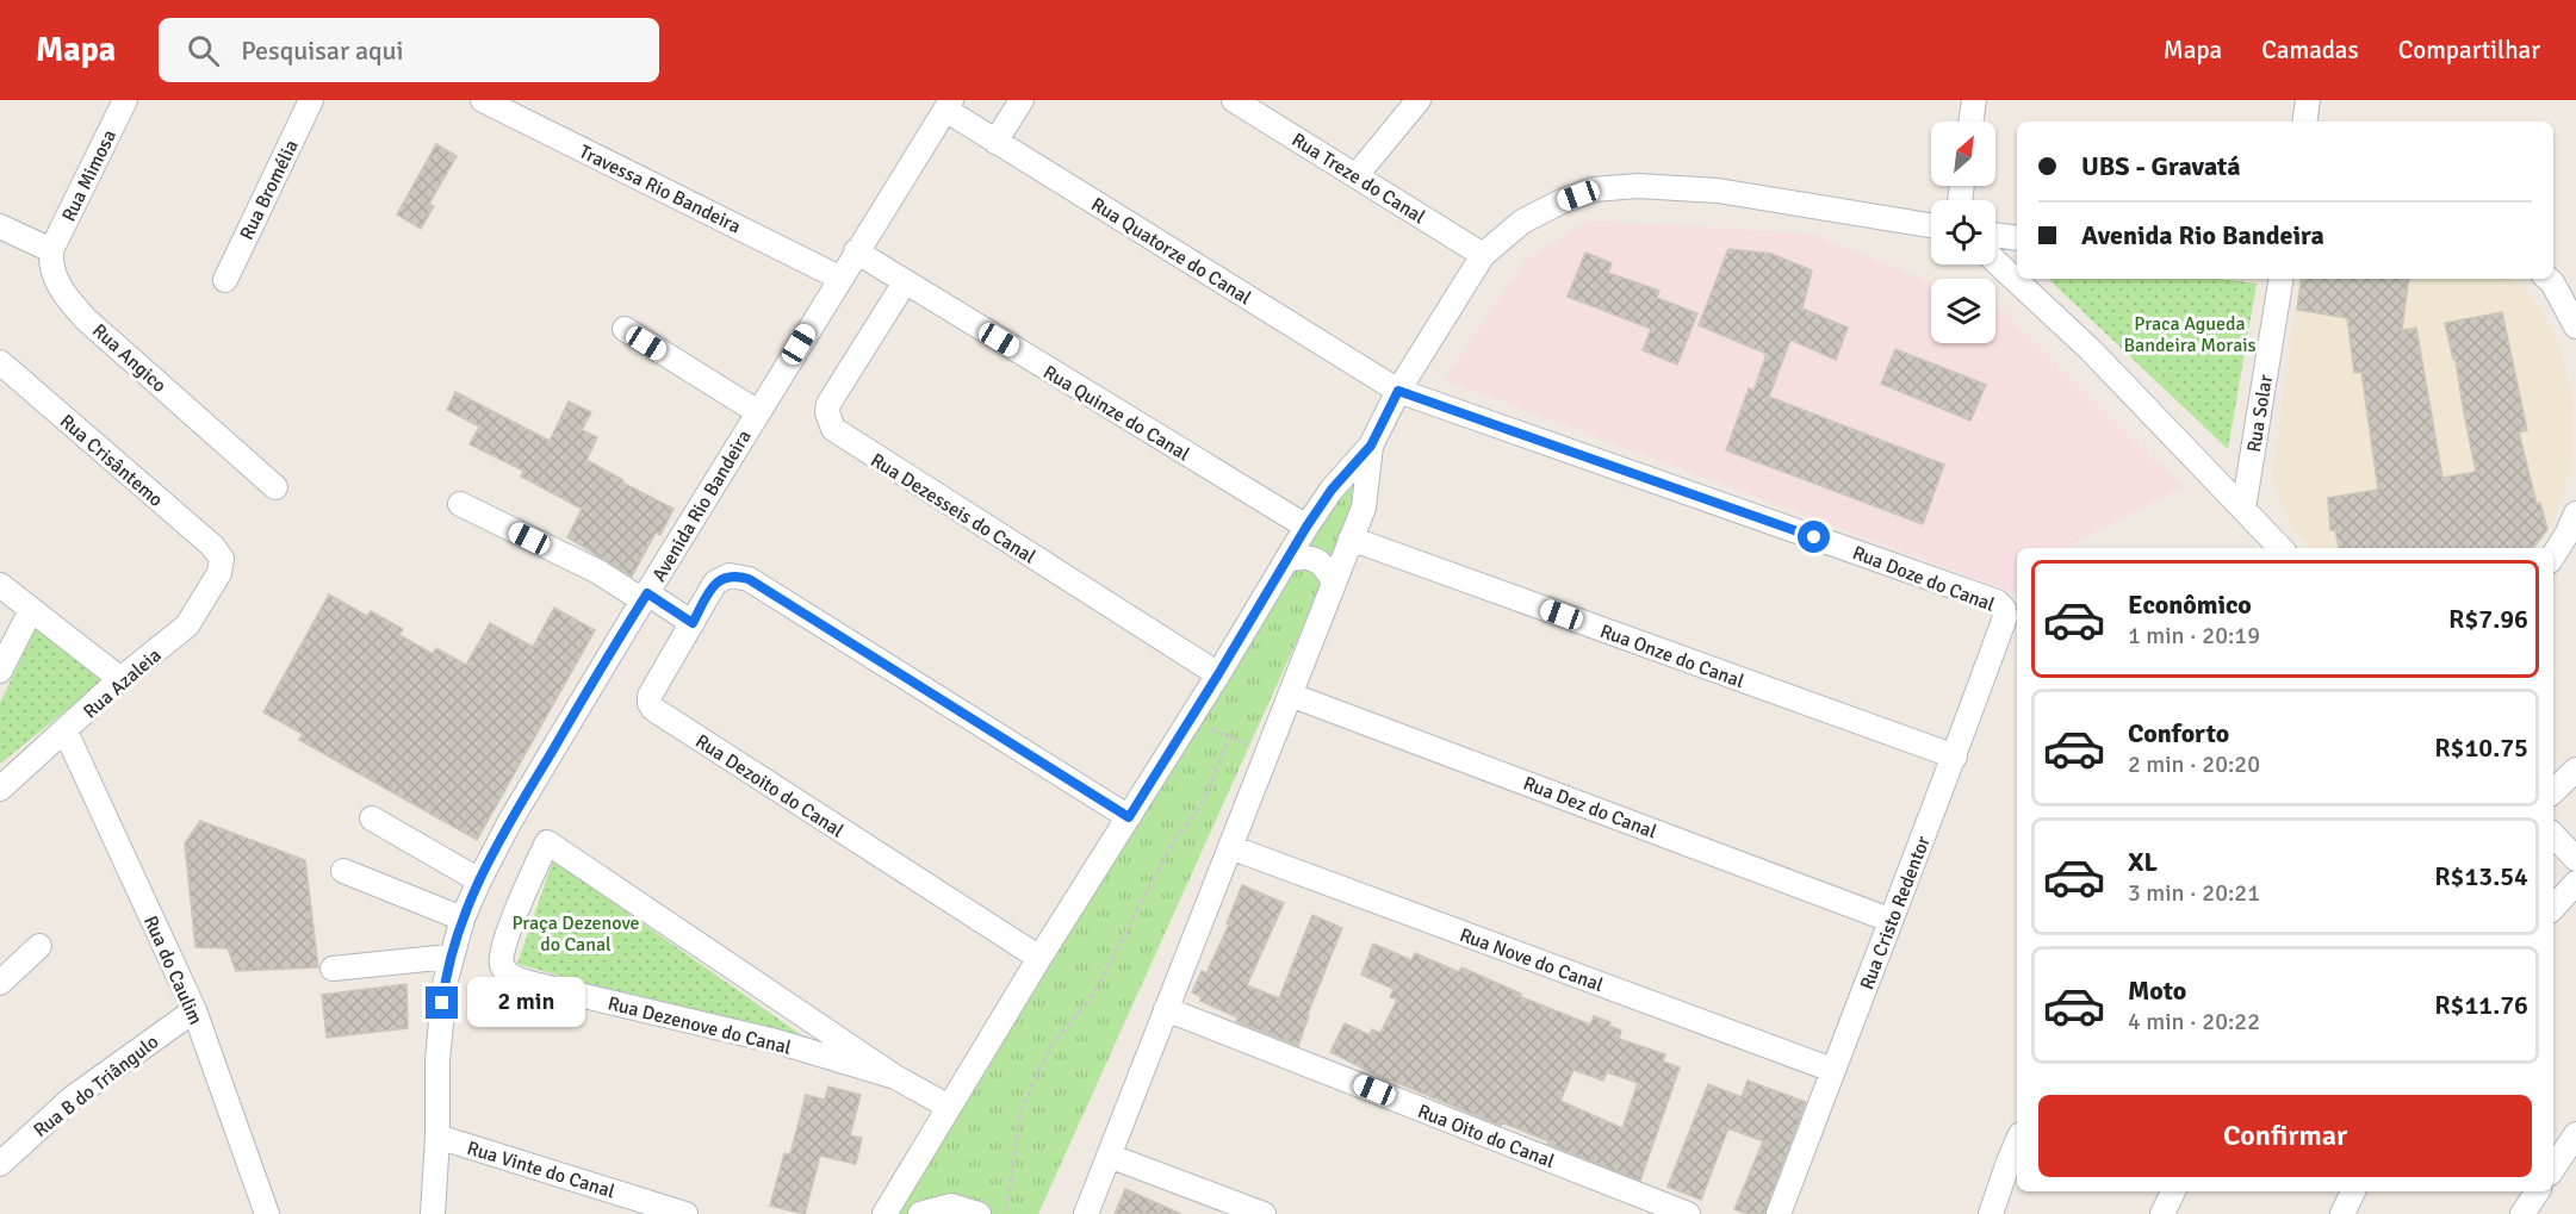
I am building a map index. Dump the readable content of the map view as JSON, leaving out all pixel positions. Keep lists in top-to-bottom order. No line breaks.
{"streets":{"street":["Rua Mimosa","Rua Treze do Canal","Travessa Rio Bandeira","Rua Bromélia","Rua Quatorze do Canal","Rua Angico","Rua Quinze do Canal","Rua Solar","Rua Crisântemo","Avenida Rio Bandeira","Rua Dezesseis do Canal","Rua Doze do Canal","Rua Onze do Canal","Rua Azaleia","Rua Dezoito do Canal","Rua Dez do Canal","Rua Cristo Redentor","Rua Nove do Canal","Rua do Caulim","Rua Dezenove do Canal","Rua B do Triângulo","Rua Oito do Canal","Rua Vinte do Canal"]},"crossings":[["Rua Mimosa","Rua Angico"],["Travessa Rio Bandeira","Avenida Rio Bandeira"],["Rua Quatorze do Canal","Avenida Rio Bandeira"],["Rua Quatorze do Canal","Rua Doze do Canal"],["Rua Quinze do Canal","Avenida Rio Bandeira"],["Rua Quinze do Canal","Rua Dezesseis do Canal"],["Rua Crisântemo","Rua Azaleia"],["Avenida Rio Bandeira","Rua Vinte do Canal"],["Rua Doze do Canal","Rua Cristo Redentor"],["Rua Onze do Canal","Rua Cristo Redentor"],["Rua Azaleia","Rua do Caulim"],["Rua Dez do Canal","Rua Cristo Redentor"],["Rua Cristo Redentor","Rua Nove do Canal"],["Rua do Caulim","Rua B do Triângulo"]],"parks":["Praca Agueda Bandeira Morais","Praça Dezenove do Canal"],"north":"top right","page":{"header":"Mapa","search":"Pesquisar aqui","nav":["Mapa","Camadas","Compartilhar"],"banner":["UBS - Gravatá","Avenida Rio Bandeira"],"list":[{"name":"Econômico","note":"1 min · 20:19","value":"R$7.96"},{"name":"Conforto","note":"2 min · 20:20","value":"R$10.75"},{"name":"XL","note":"3 min · 20:21","value":"R$13.54"},{"name":"Moto","note":"4 min · 20:22","value":"R$11.76"}],"bubble":"2 min","buttons":"Confirmar"}}
